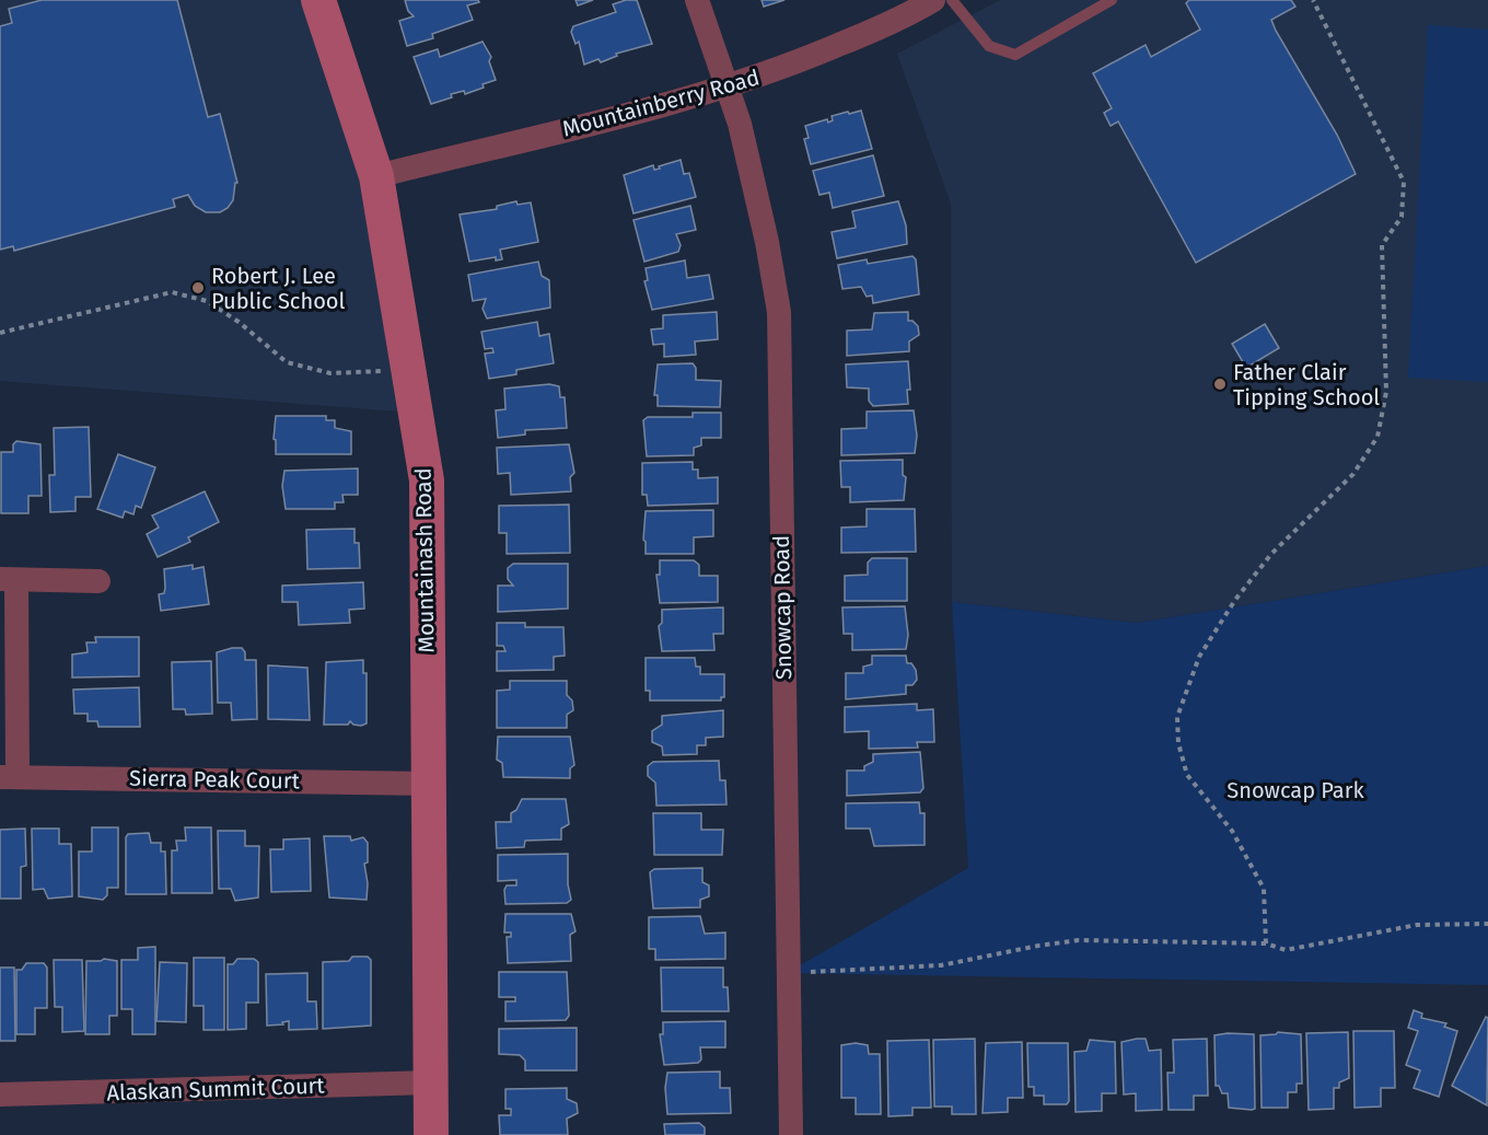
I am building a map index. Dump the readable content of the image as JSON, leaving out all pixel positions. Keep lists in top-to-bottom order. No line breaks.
{"streets":{"street":["Mountainberry Road","Mountainash Road","Snowcap Road","Sierra Peak Court","Alaskan Summit Court"]},"crossings":[["Mountainberry Road","Mountainash Road"],["Mountainberry Road","Snowcap Road"],["Mountainash Road","Sierra Peak Court"],["Mountainash Road","Alaskan Summit Court"]],"parks":["Snowcap Park"],"places":["Robert J. Lee Public School","Father Clair Tipping School"]}
